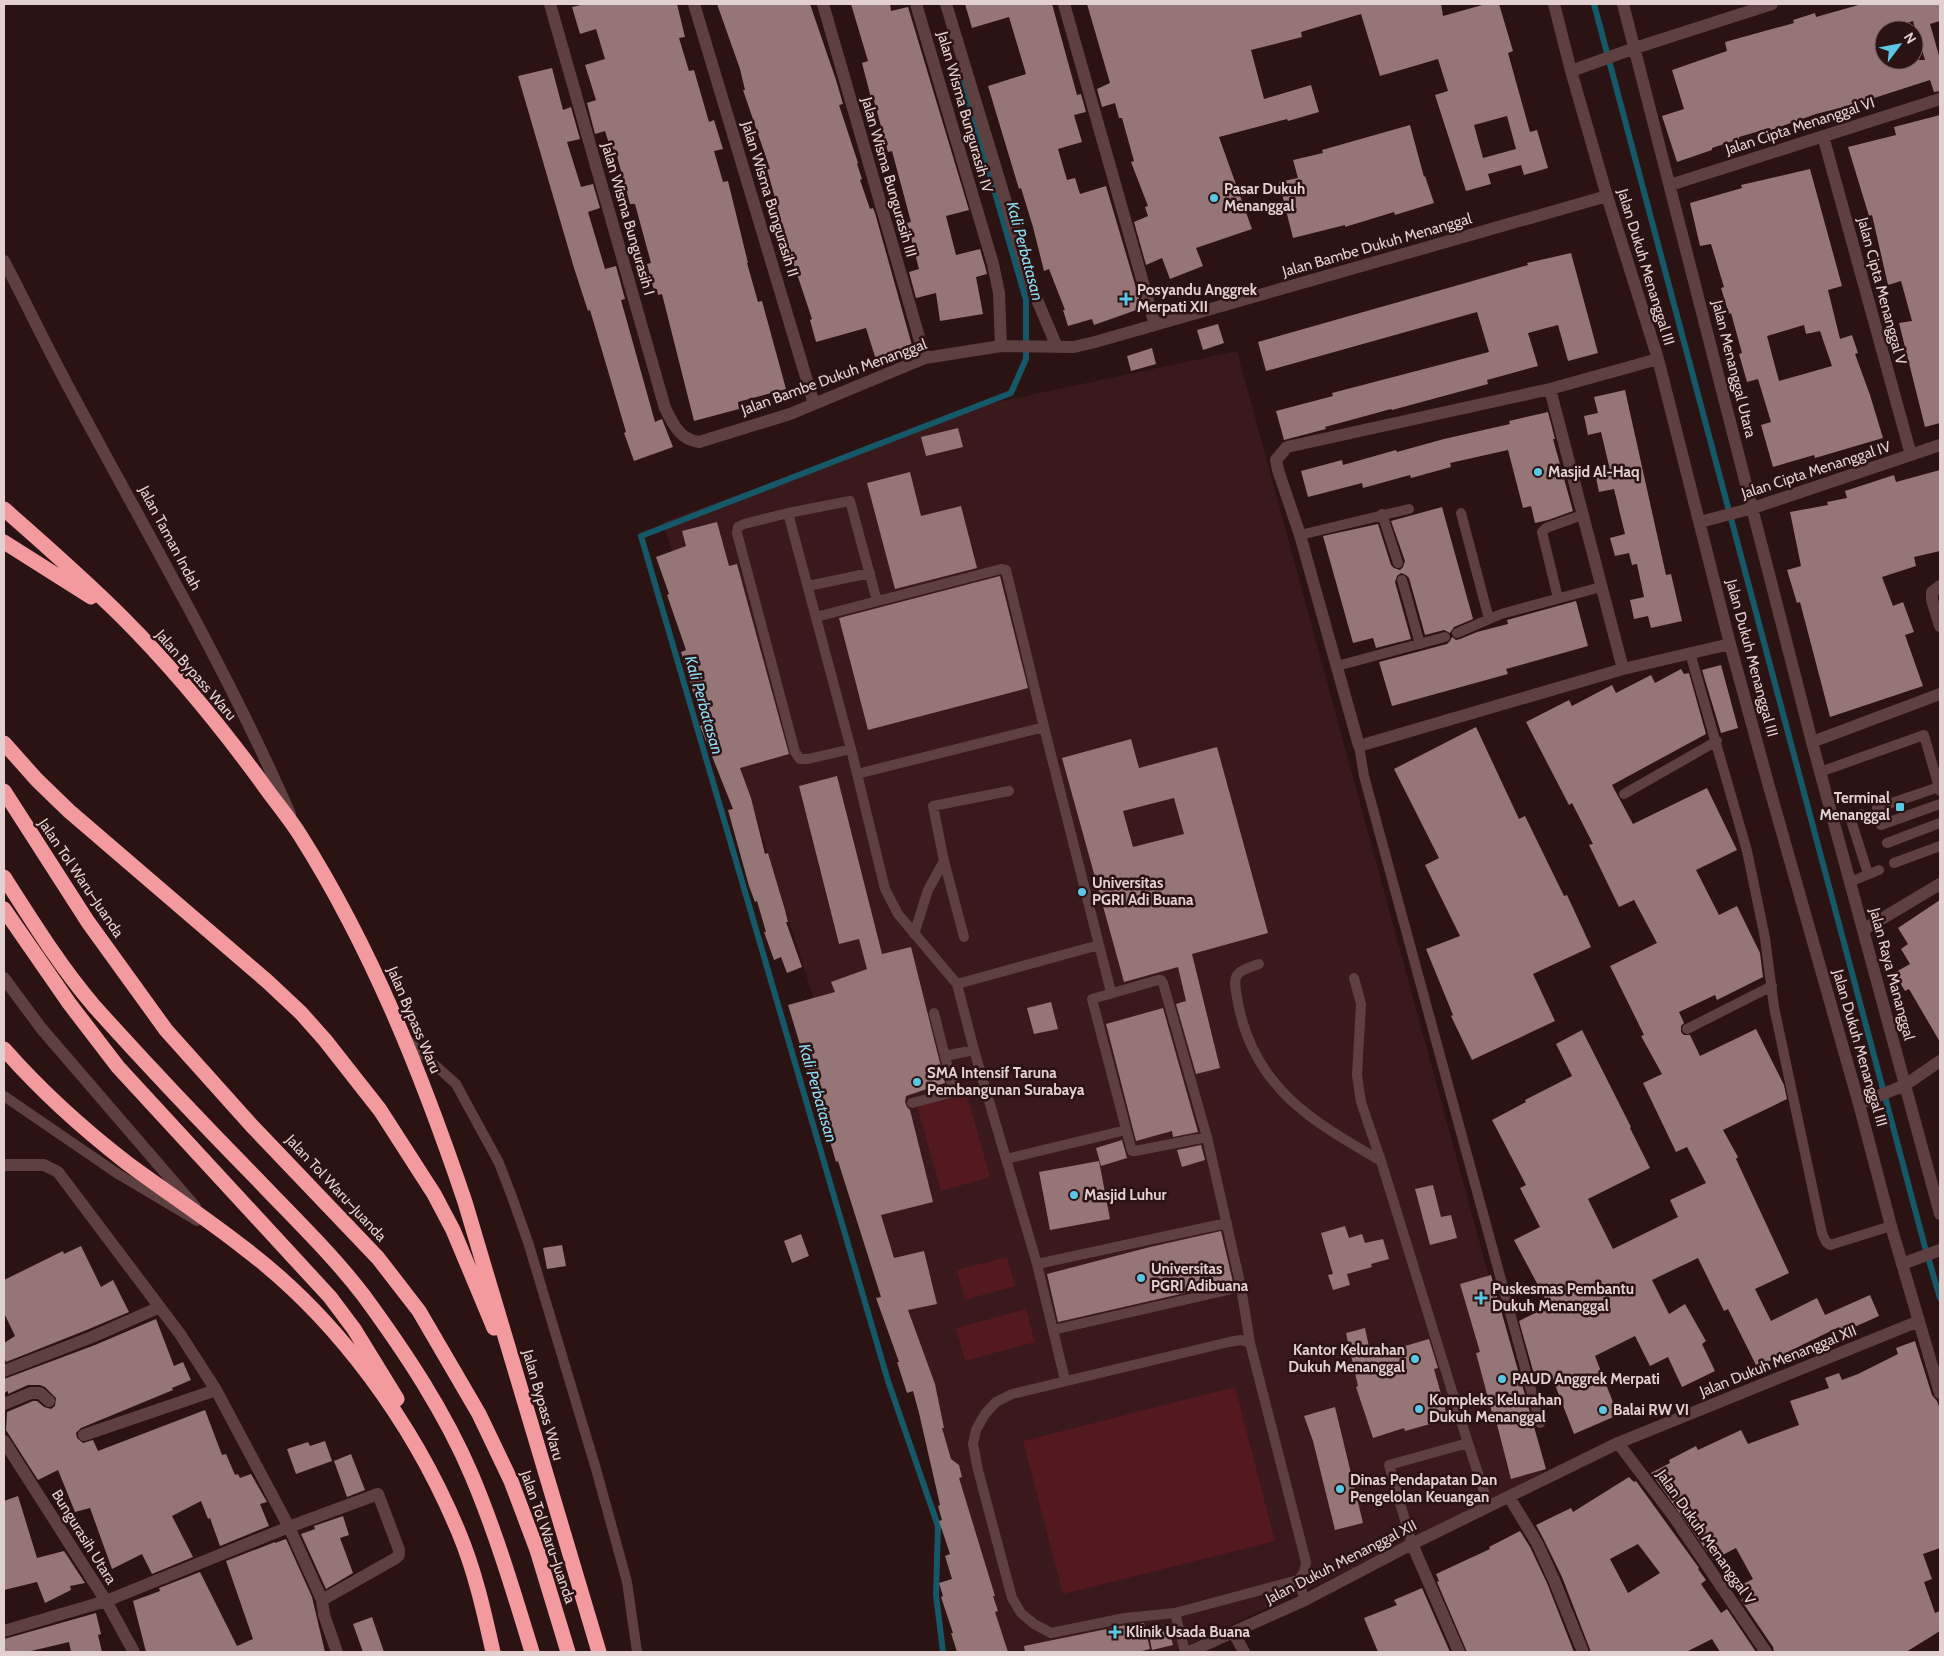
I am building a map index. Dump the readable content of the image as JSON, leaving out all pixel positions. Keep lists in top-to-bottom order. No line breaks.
{"streets":{"highway":["Jalan Bypass Waru","Jalan Tol Waru–Juanda"],"street":["Jalan Wisma Bungurasih IV","Jalan Cipta Menanggal VI","Jalan Wisma Bungurasih III","Jalan Wisma Bungurasih II","Jalan Wisma Bungurasih I","Jalan Bambe Dukuh Menanggal","Jalan Dukuh Menanggal III","Jalan Cipta Menanggal V","Jalan Menanggal Utara","Jalan Cipta Menanggal IV","Jalan Taman Indah","Jalan Raya Mananggal","Jalan Dukuh Menanggal XII","Bungurasih Utara","Jalan Dukuh Menanggal V"]},"crossings":[["Jalan Wisma Bungurasih IV","Jalan Bambe Dukuh Menanggal"],["Jalan Cipta Menanggal VI","Jalan Cipta Menanggal V"],["Jalan Cipta Menanggal VI","Jalan Menanggal Utara"],["Jalan Wisma Bungurasih III","Jalan Bambe Dukuh Menanggal"],["Jalan Wisma Bungurasih II","Jalan Bambe Dukuh Menanggal"],["Jalan Wisma Bungurasih I","Jalan Bambe Dukuh Menanggal"],["Jalan Bambe Dukuh Menanggal","Jalan Dukuh Menanggal III"],["Jalan Dukuh Menanggal III","Jalan Cipta Menanggal IV"],["Jalan Dukuh Menanggal III","Jalan Dukuh Menanggal XII"],["Jalan Cipta Menanggal V","Jalan Cipta Menanggal IV"],["Jalan Menanggal Utara","Jalan Cipta Menanggal IV"],["Jalan Menanggal Utara","Jalan Raya Mananggal"],["Jalan Taman Indah","Jalan Bypass Waru"],["Jalan Dukuh Menanggal XII","Jalan Dukuh Menanggal V"]],"water":["Kali Perbatasan"],"places":{"other":["Pasar Dukuh Menanggal","Masjid Al-Haq","Universitas PGRI Adi Buana","SMA Intensif Taruna Pembangunan Surabaya","Masjid Luhur","Universitas PGRI Adibuana","Kantor Kelurahan Dukuh Menanggal","PAUD Anggrek Merpati","Kompleks Kelurahan Dukuh Menanggal","Balai RW VI","Dinas Pendapatan Dan Pengelolan Keuangan"],"health":["Posyandu Anggrek Merpati XII","Puskesmas Pembantu Dukuh Menanggal","Klinik Usada Buana"],"transit":["Terminal Menanggal"]},"north":"top right"}
